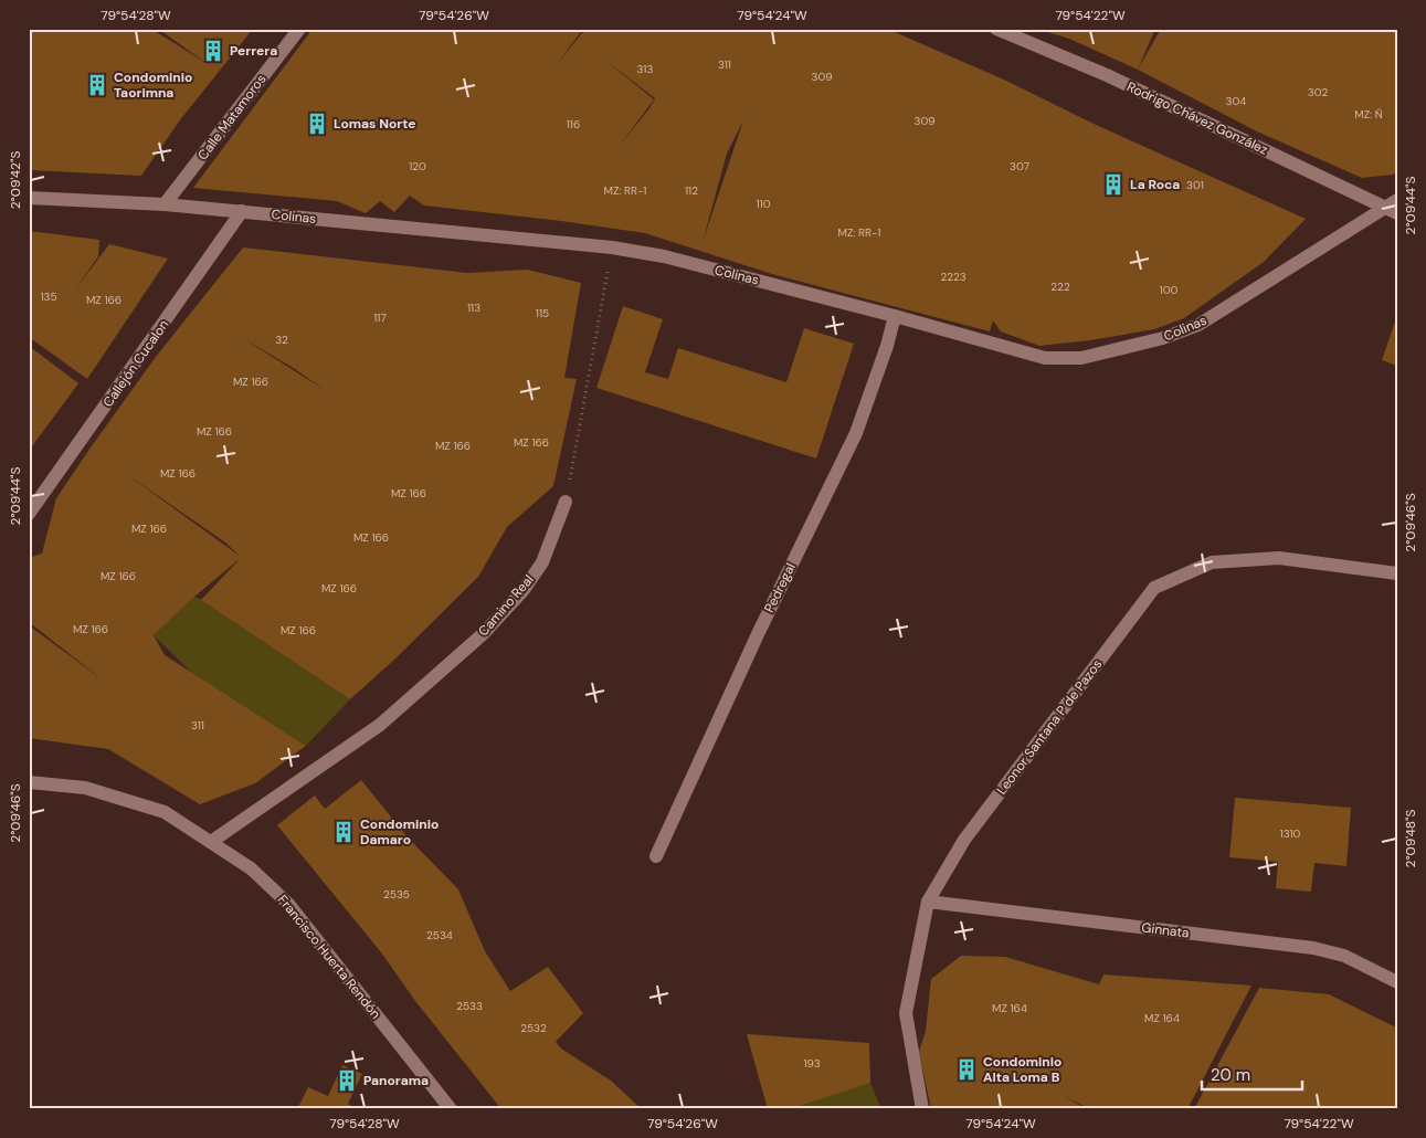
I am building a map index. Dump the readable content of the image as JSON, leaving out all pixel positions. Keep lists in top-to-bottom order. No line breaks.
{"streets":{"street":["Calle Matamoros","Rodrigo Chávez González","Colinas","Callejón Cucalon","Pedregal","Camino Real","Leonor Santana P de Pazos","Ginnata","Francisco Huerta Rendón"]},"crossings":[["Calle Matamoros","Colinas"],["Rodrigo Chávez González","Colinas"],["Colinas","Callejón Cucalon"],["Colinas","Pedregal"],["Camino Real","Francisco Huerta Rendón"],["Leonor Santana P de Pazos","Ginnata"]],"places":{"building":["Perrera","Condominio Taorimna","Lomas Norte","La Roca","Condominio Damaro","Condominio Alta Loma B","Panorama"]},"house_numbers":["311","313","309","302","304","MZ: Ñ","309","116","120","307","301","MZ: RR-1","112","110","MZ: RR-1","2223","222","100","135","MZ 166","113","115","117","32","MZ 166","MZ 166","MZ 166","MZ 166","MZ 166","MZ 166","MZ 166","MZ 166","MZ 166","MZ 166","MZ 166","MZ 166","311","1310","2535","2534","2533","MZ 164","MZ 164","2532","193"],"scale_bar":"20 m","coordinates":["79°54'28\"W","79°54'26\"W","79°54'24\"W","79°54'22\"W","2°09'42\"S","2°09'44\"S","2°09'46\"S","2°09'48\"S"]}
